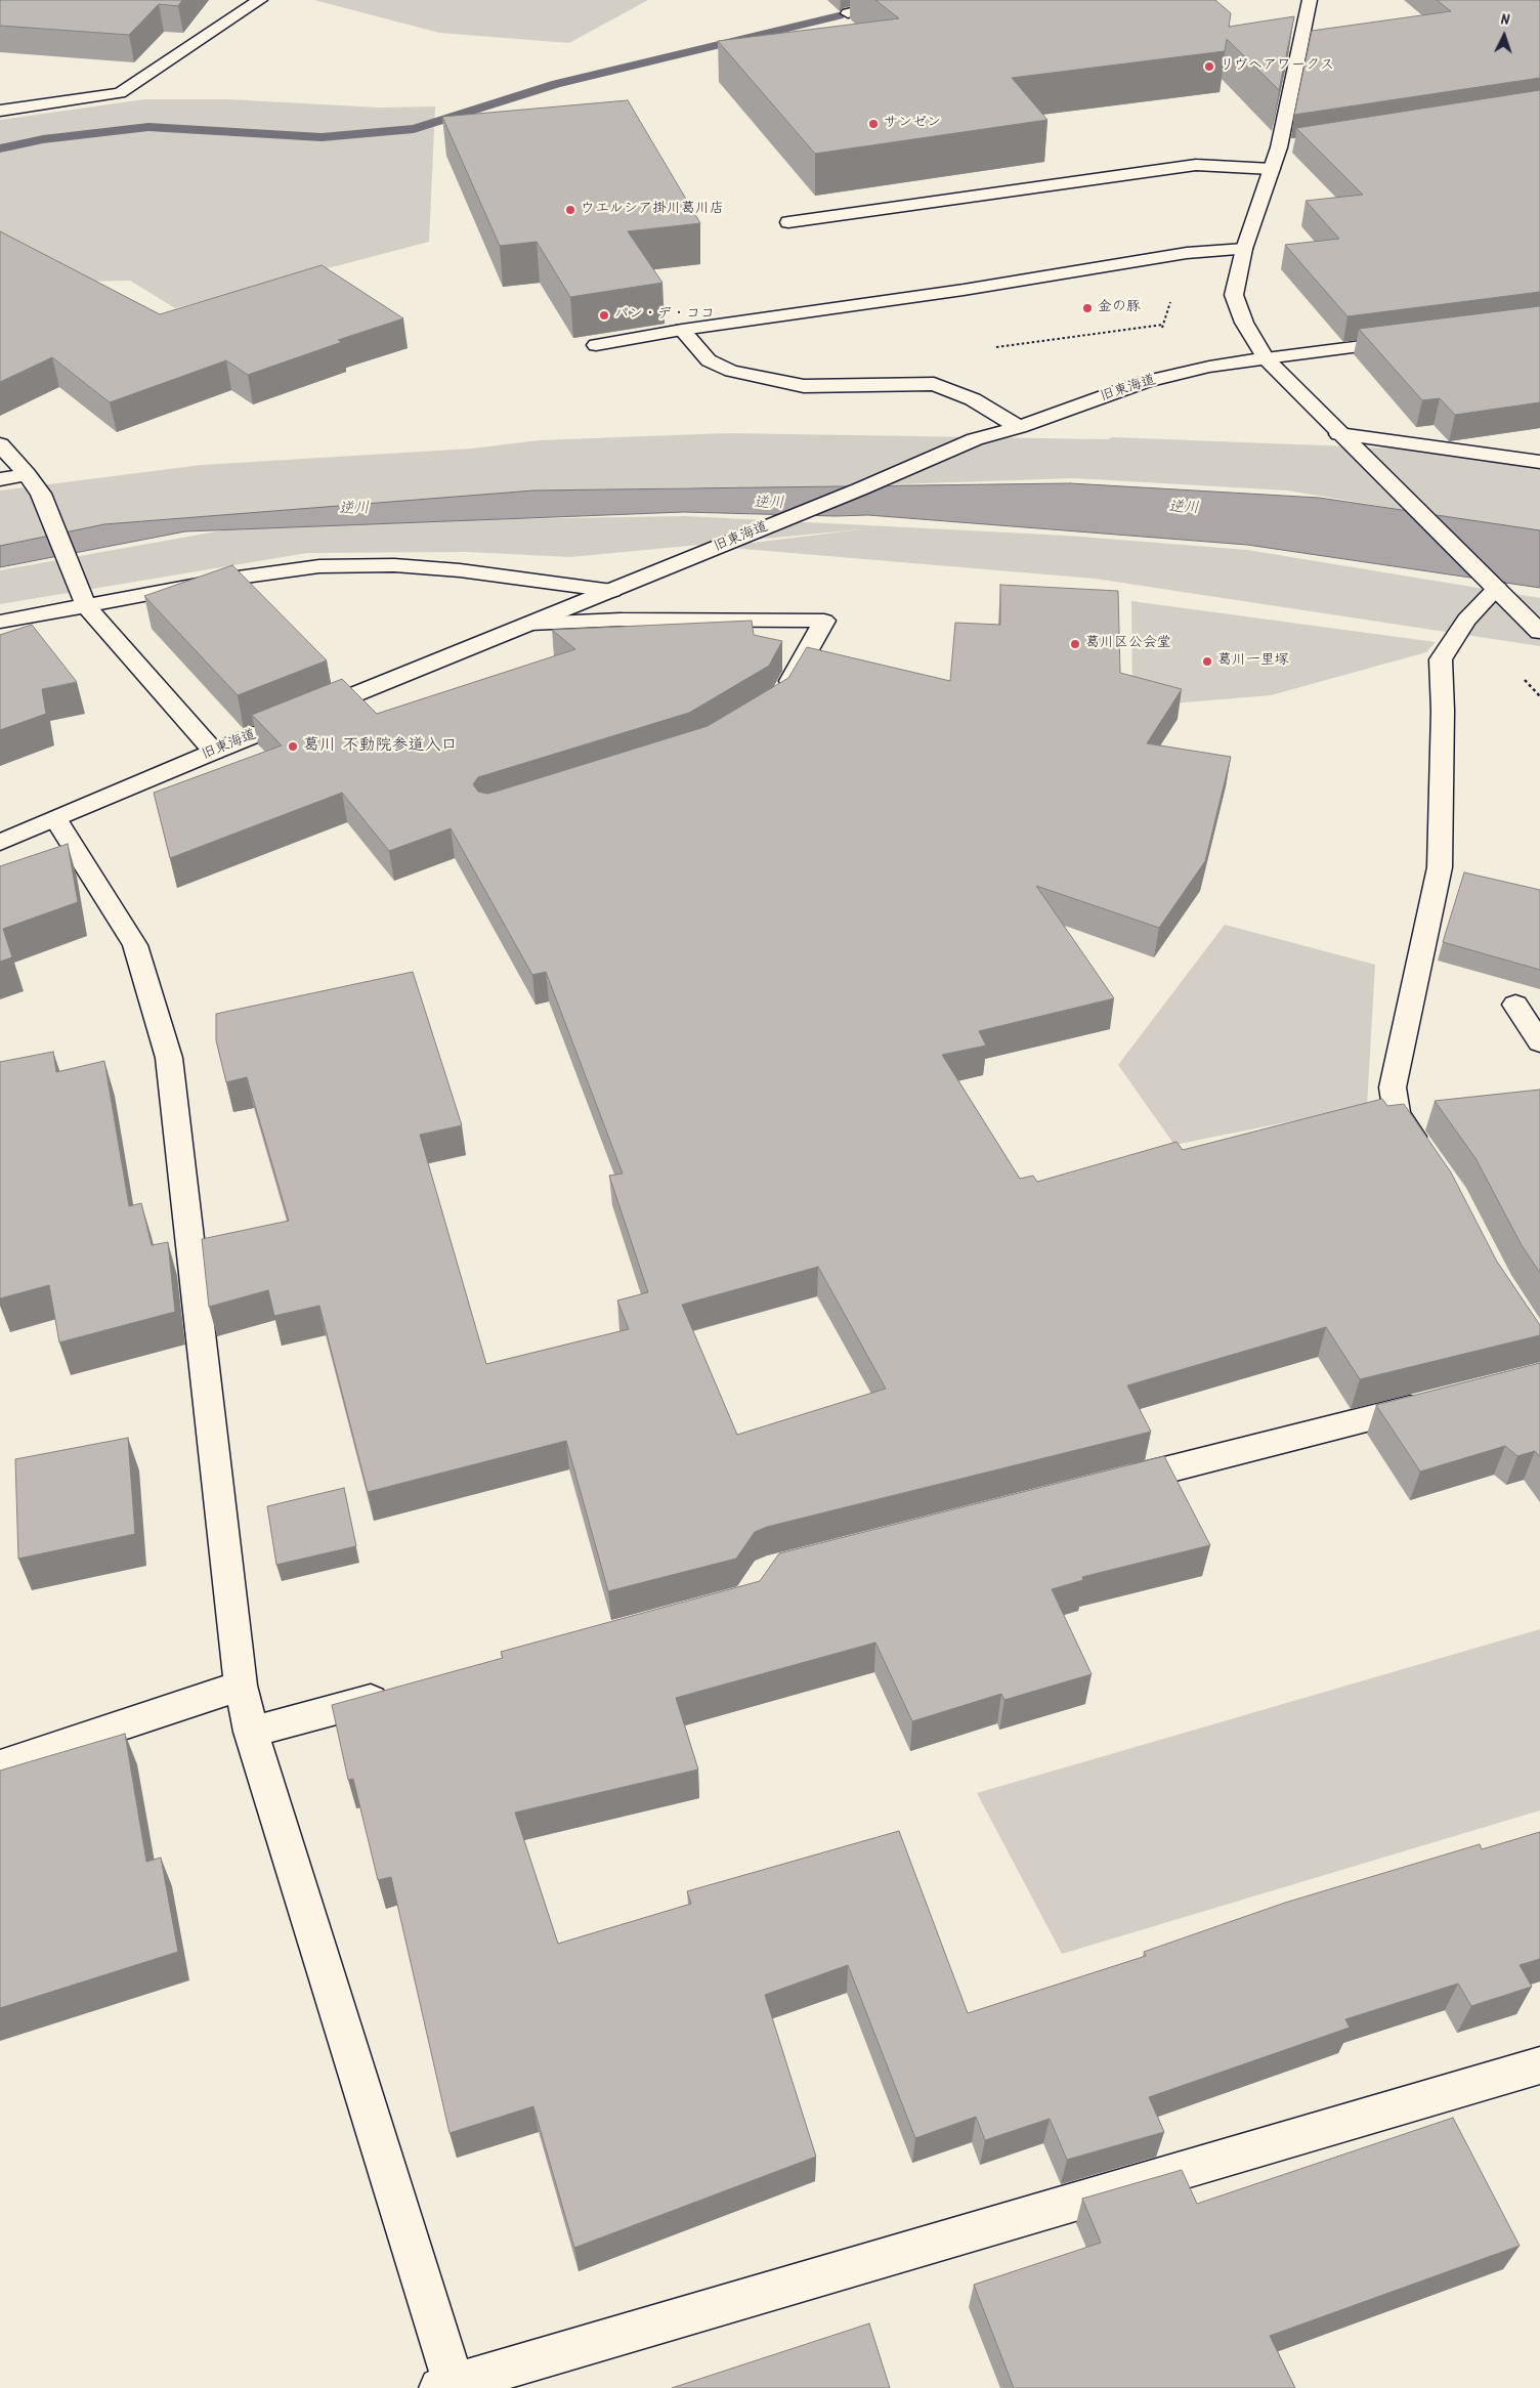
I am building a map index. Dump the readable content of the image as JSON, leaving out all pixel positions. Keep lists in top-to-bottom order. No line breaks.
{"streets":{"street":["旧東海道"]},"water":["逆川"],"places":["リヴヘアワークス","サンゼン","ウエルシア掛川葛川店","金の豚","パン・デ・ココ","葛川区公会堂","葛川一里塚","葛川 不動院参道入口"],"north":"top"}
